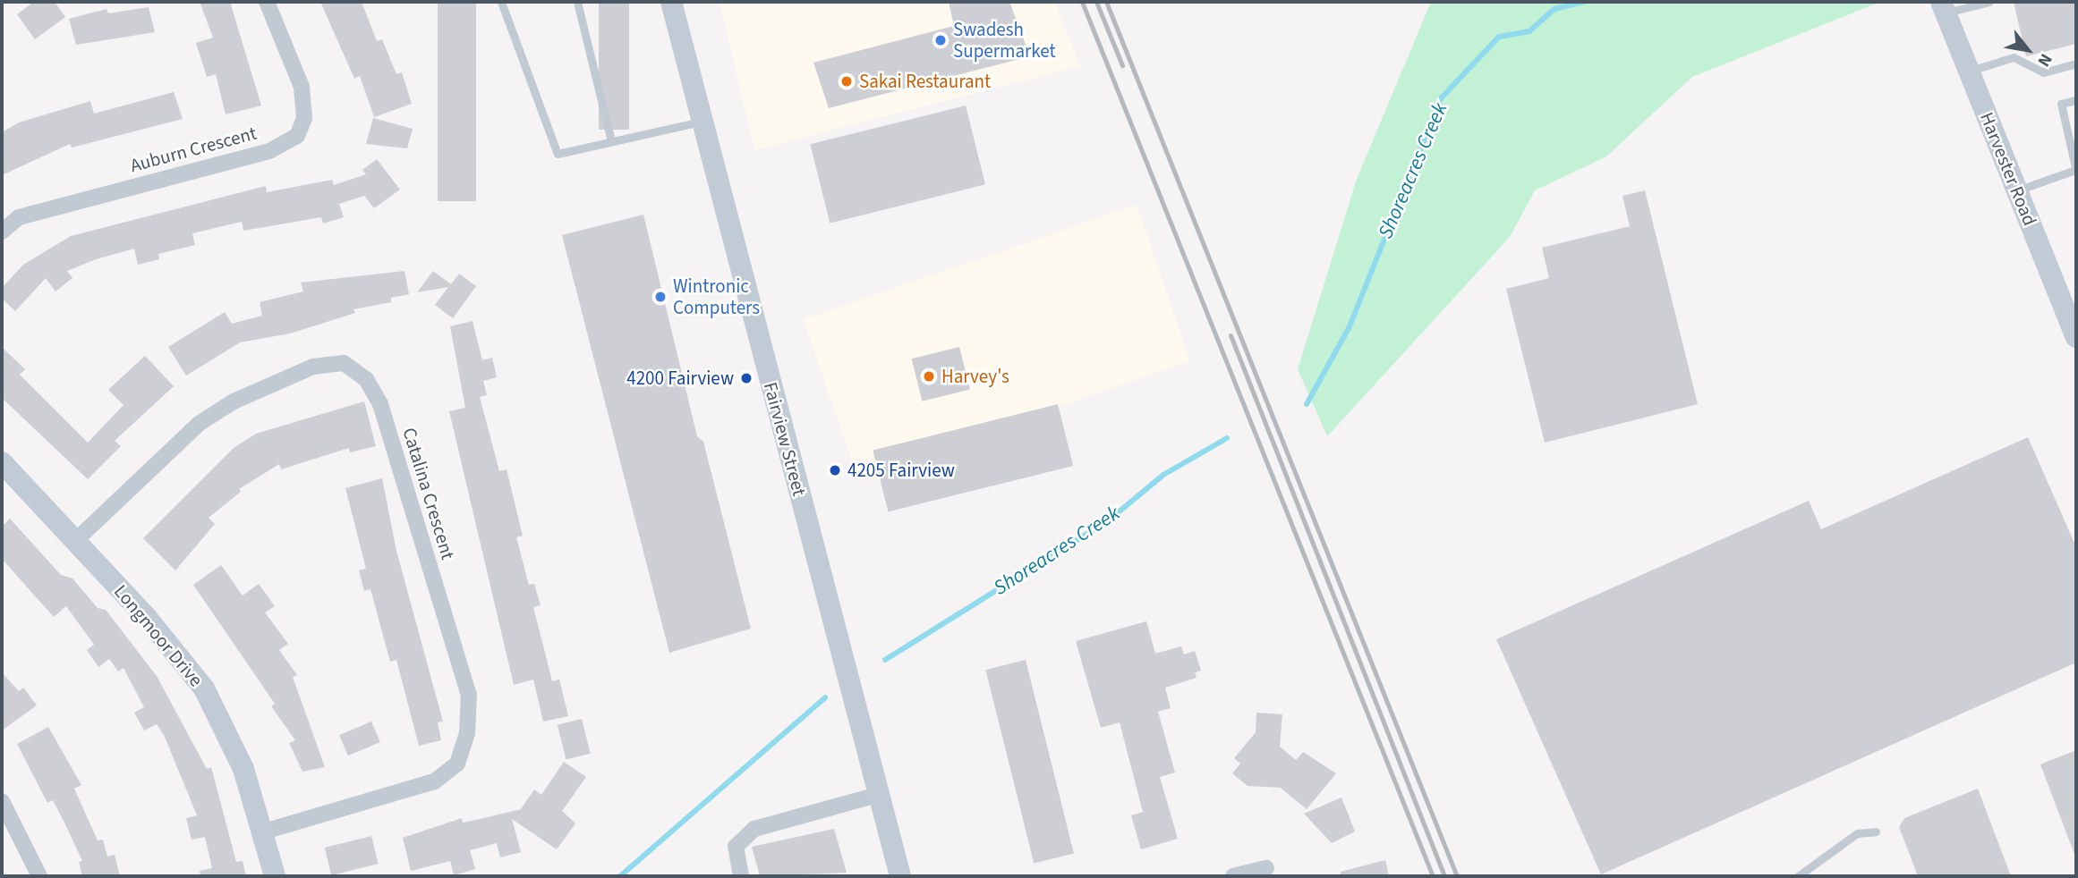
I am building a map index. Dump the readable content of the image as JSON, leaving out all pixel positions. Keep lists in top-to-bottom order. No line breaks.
{"streets":{"main road":["Harvester Road","Fairview Street","Longmoor Drive"],"street":["Auburn Crescent","Catalina Crescent"]},"crossings":[["Catalina Crescent","Longmoor Drive"]],"water":["Shoreacres Creek"],"places":["Swadesh Supermarket","Sakai Restaurant","Wintronic Computers","Harvey's","4200 Fairview","4205 Fairview"],"north":"bottom right"}
